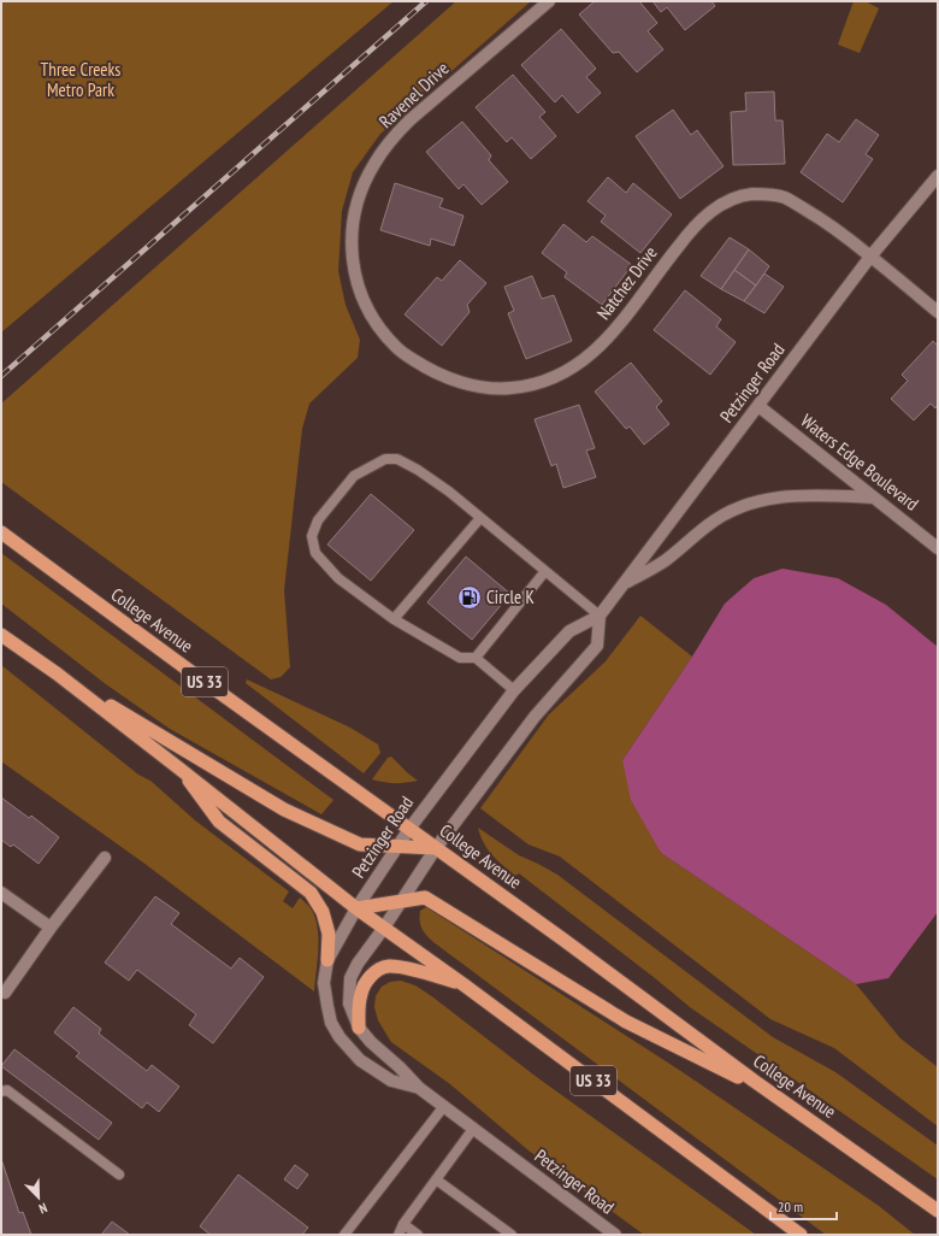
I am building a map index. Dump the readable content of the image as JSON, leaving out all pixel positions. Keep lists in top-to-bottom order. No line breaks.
{"streets":{"highway":["College Avenue","US 33"],"street":["Ravenel Drive","Natchez Drive","Petzinger Road","Waters Edge Boulevard"]},"crossings":[["Ravenel Drive","Natchez Drive"],["Natchez Drive","Petzinger Road"],["Petzinger Road","Waters Edge Boulevard"],["Petzinger Road","College Avenue"],["Petzinger Road","US 33"]],"parks":["Three Creeks Metro Park"],"places":{"fuel station":["Circle K"]},"scale_bar":"20 m","north":"bottom right"}
